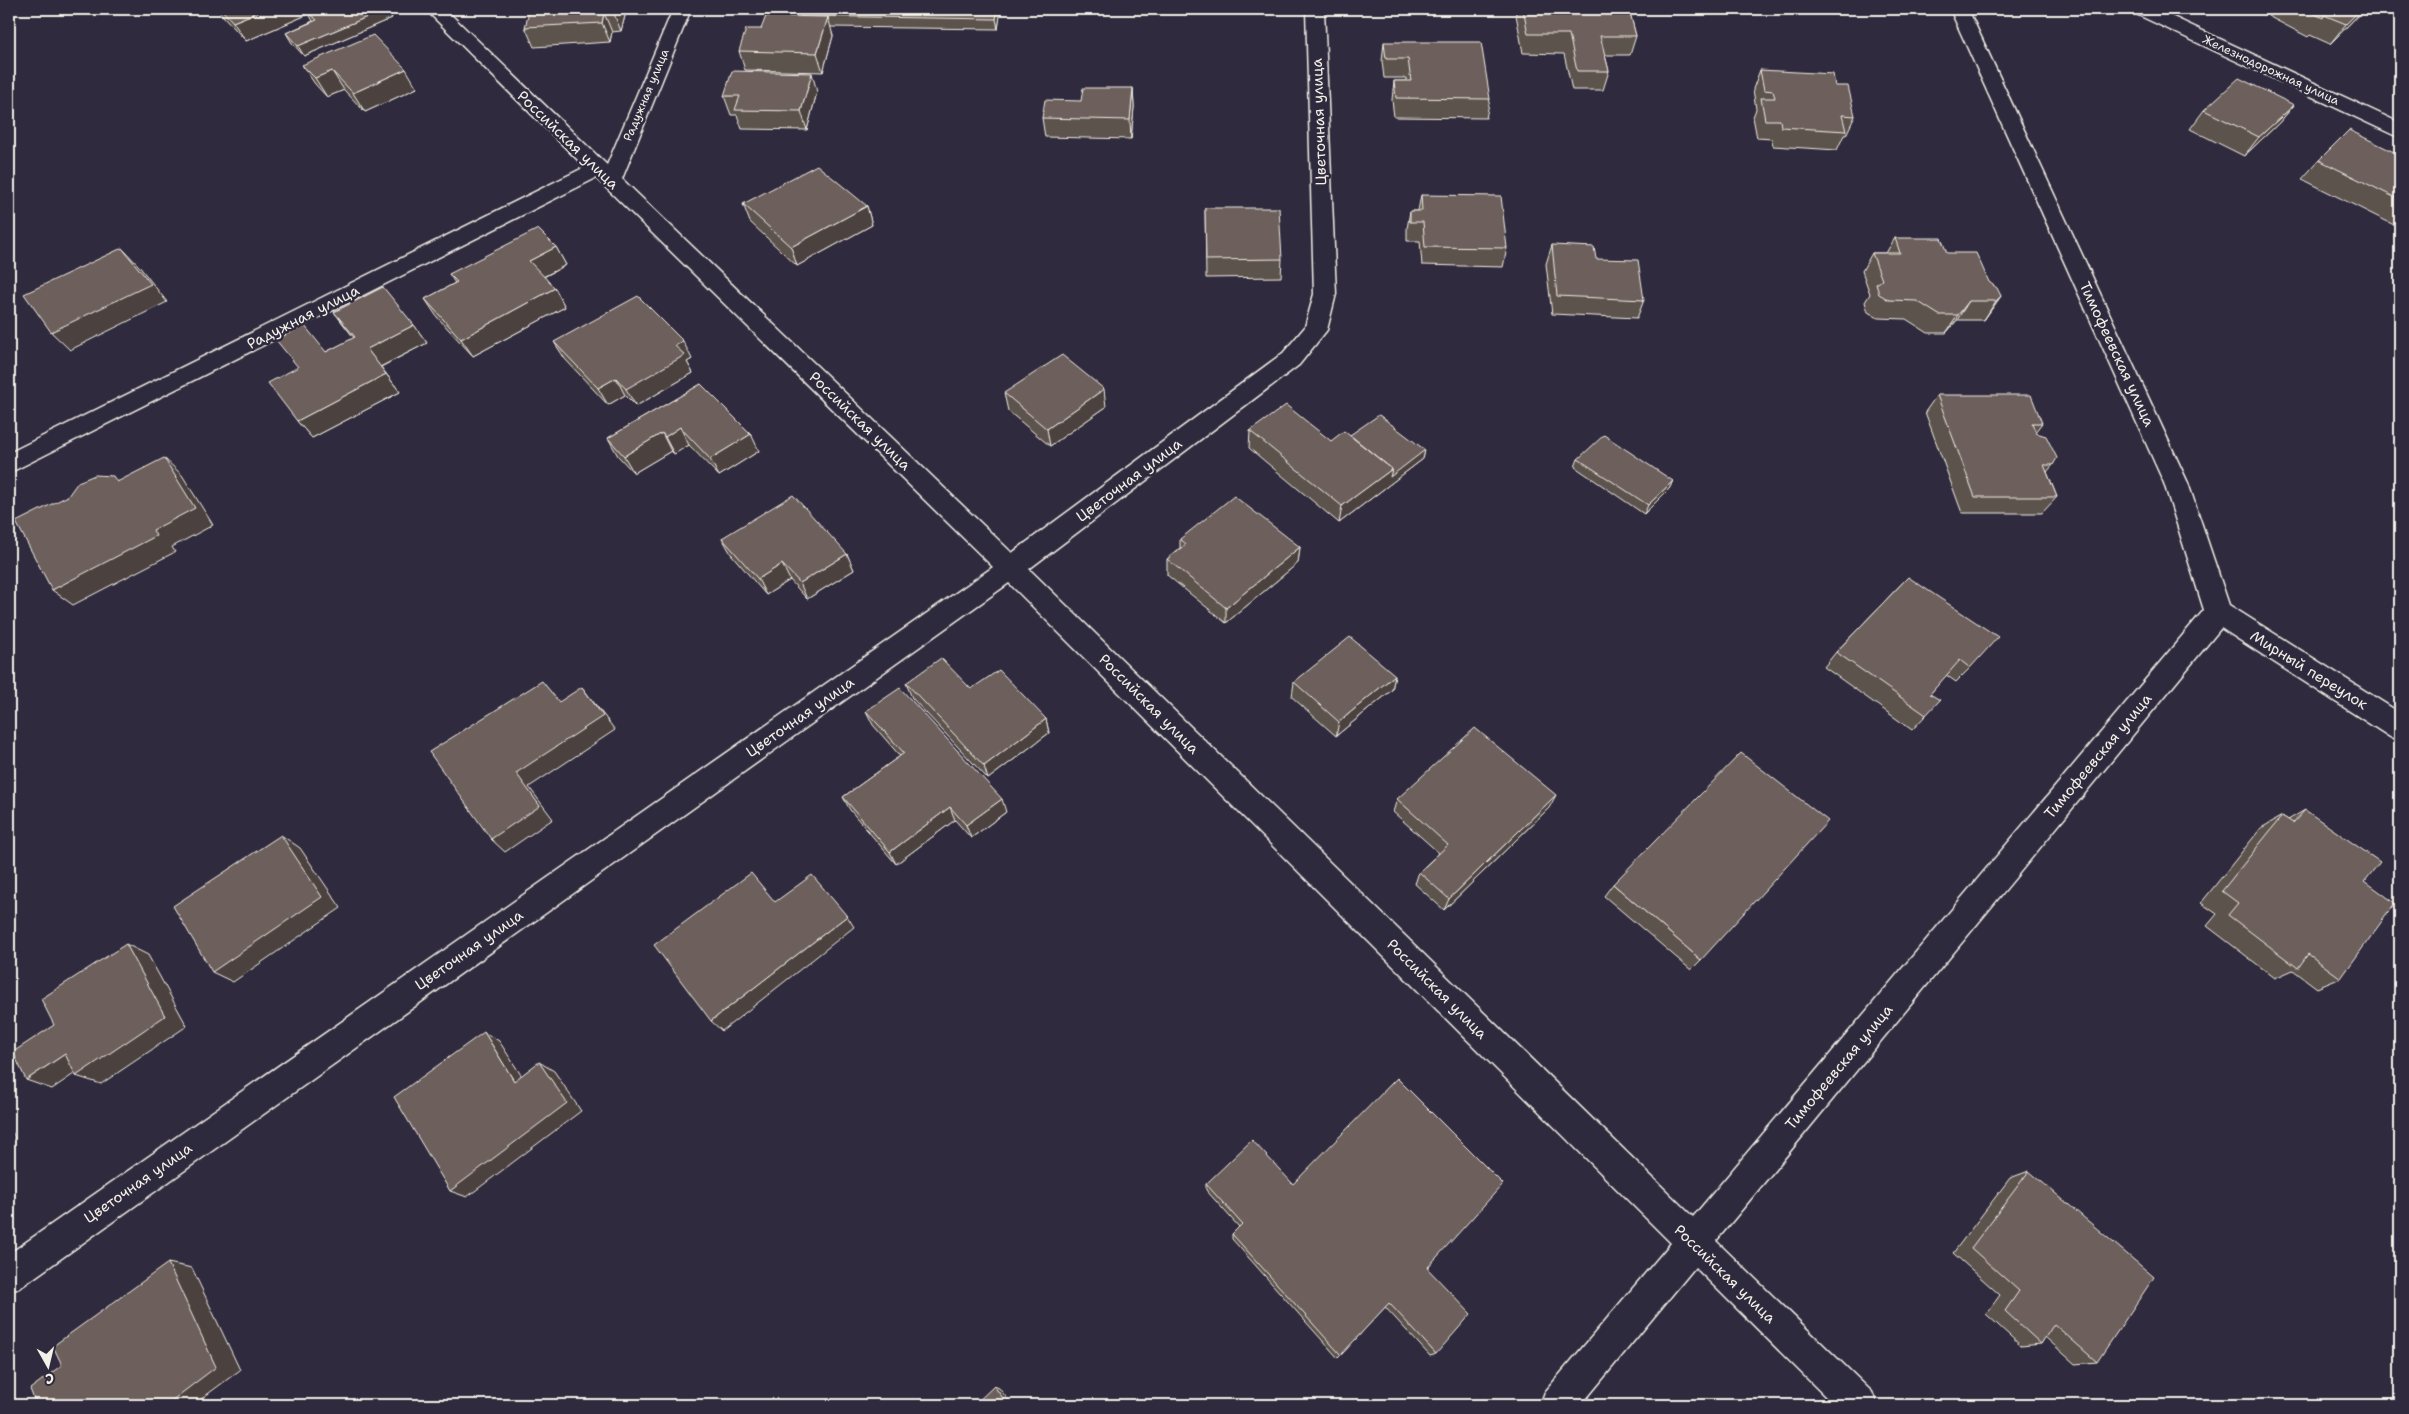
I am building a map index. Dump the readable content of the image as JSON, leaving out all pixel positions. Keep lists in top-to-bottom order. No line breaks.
{"streets":{"street":["Железнодорожная улица","Радужная улица","Цветочная улица","Российская улица","Тимофеевская улица","Мирный переулок"]},"crossings":[["Радужная улица","Российская улица"],["Цветочная улица","Российская улица"],["Российская улица","Тимофеевская улица"],["Тимофеевская улица","Мирный переулок"]],"north":"bottom"}
